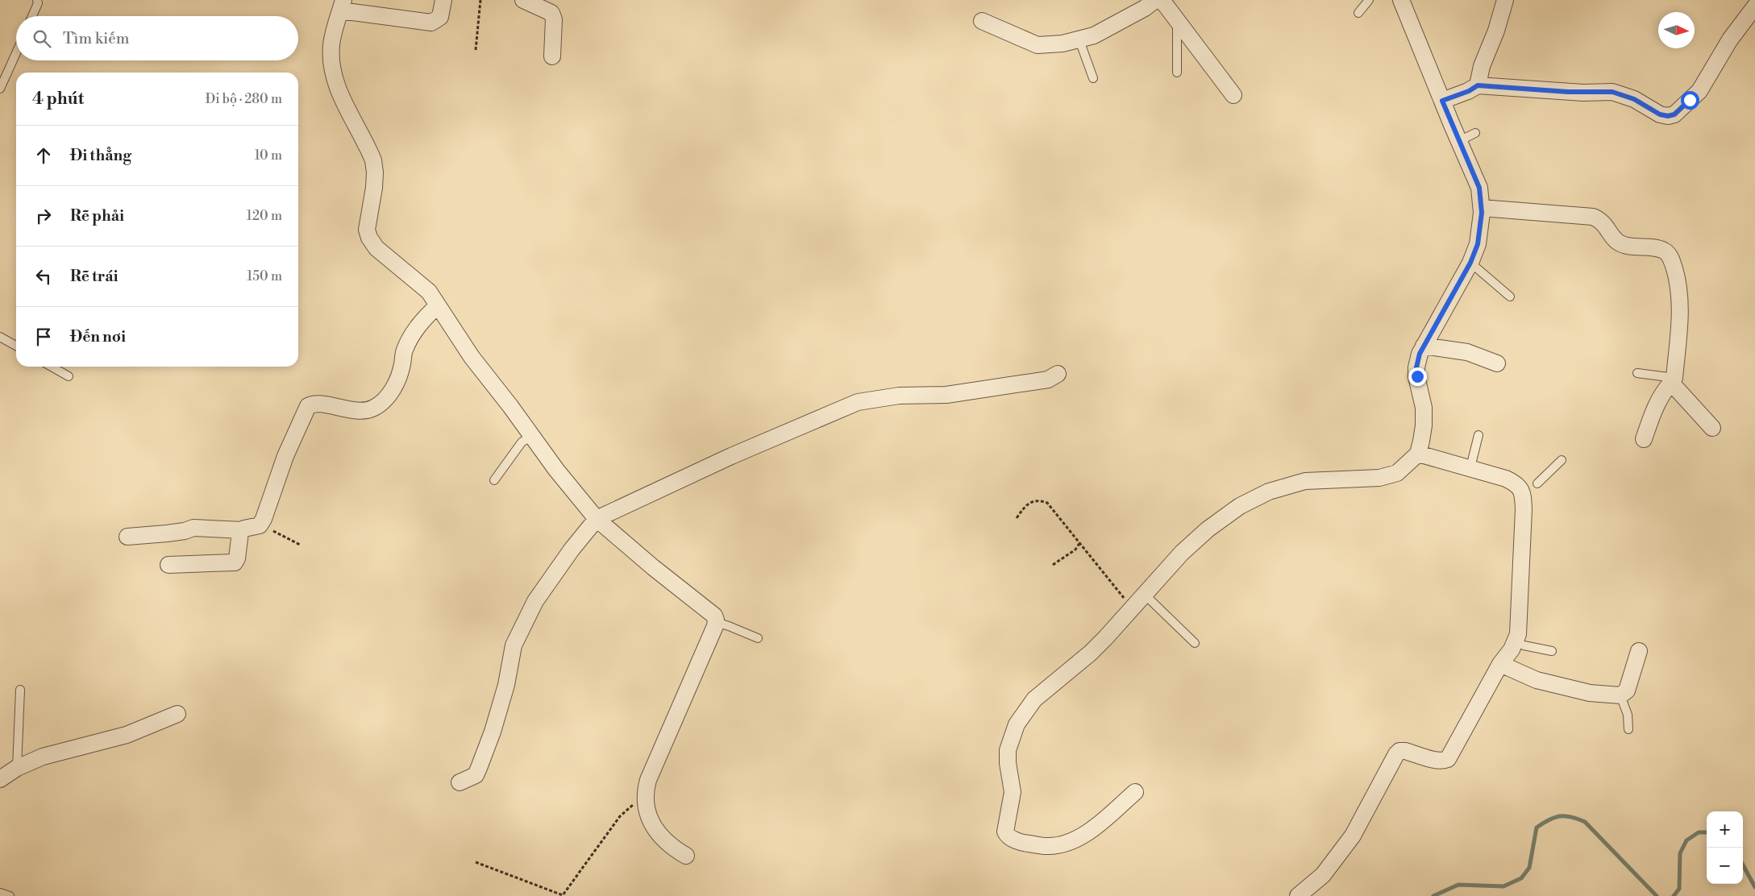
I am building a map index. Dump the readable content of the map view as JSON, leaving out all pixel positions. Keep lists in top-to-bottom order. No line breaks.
{"north":"right","page":{"search":"Tìm kiếm","heading":["4 phút","Đi bộ · 280 m"],"list":[["Đi thẳng","10 m"],["Rẽ phải","120 m"],["Rẽ trái","150 m"],"Đến nơi"],"map_buttons":["+","−"]}}
